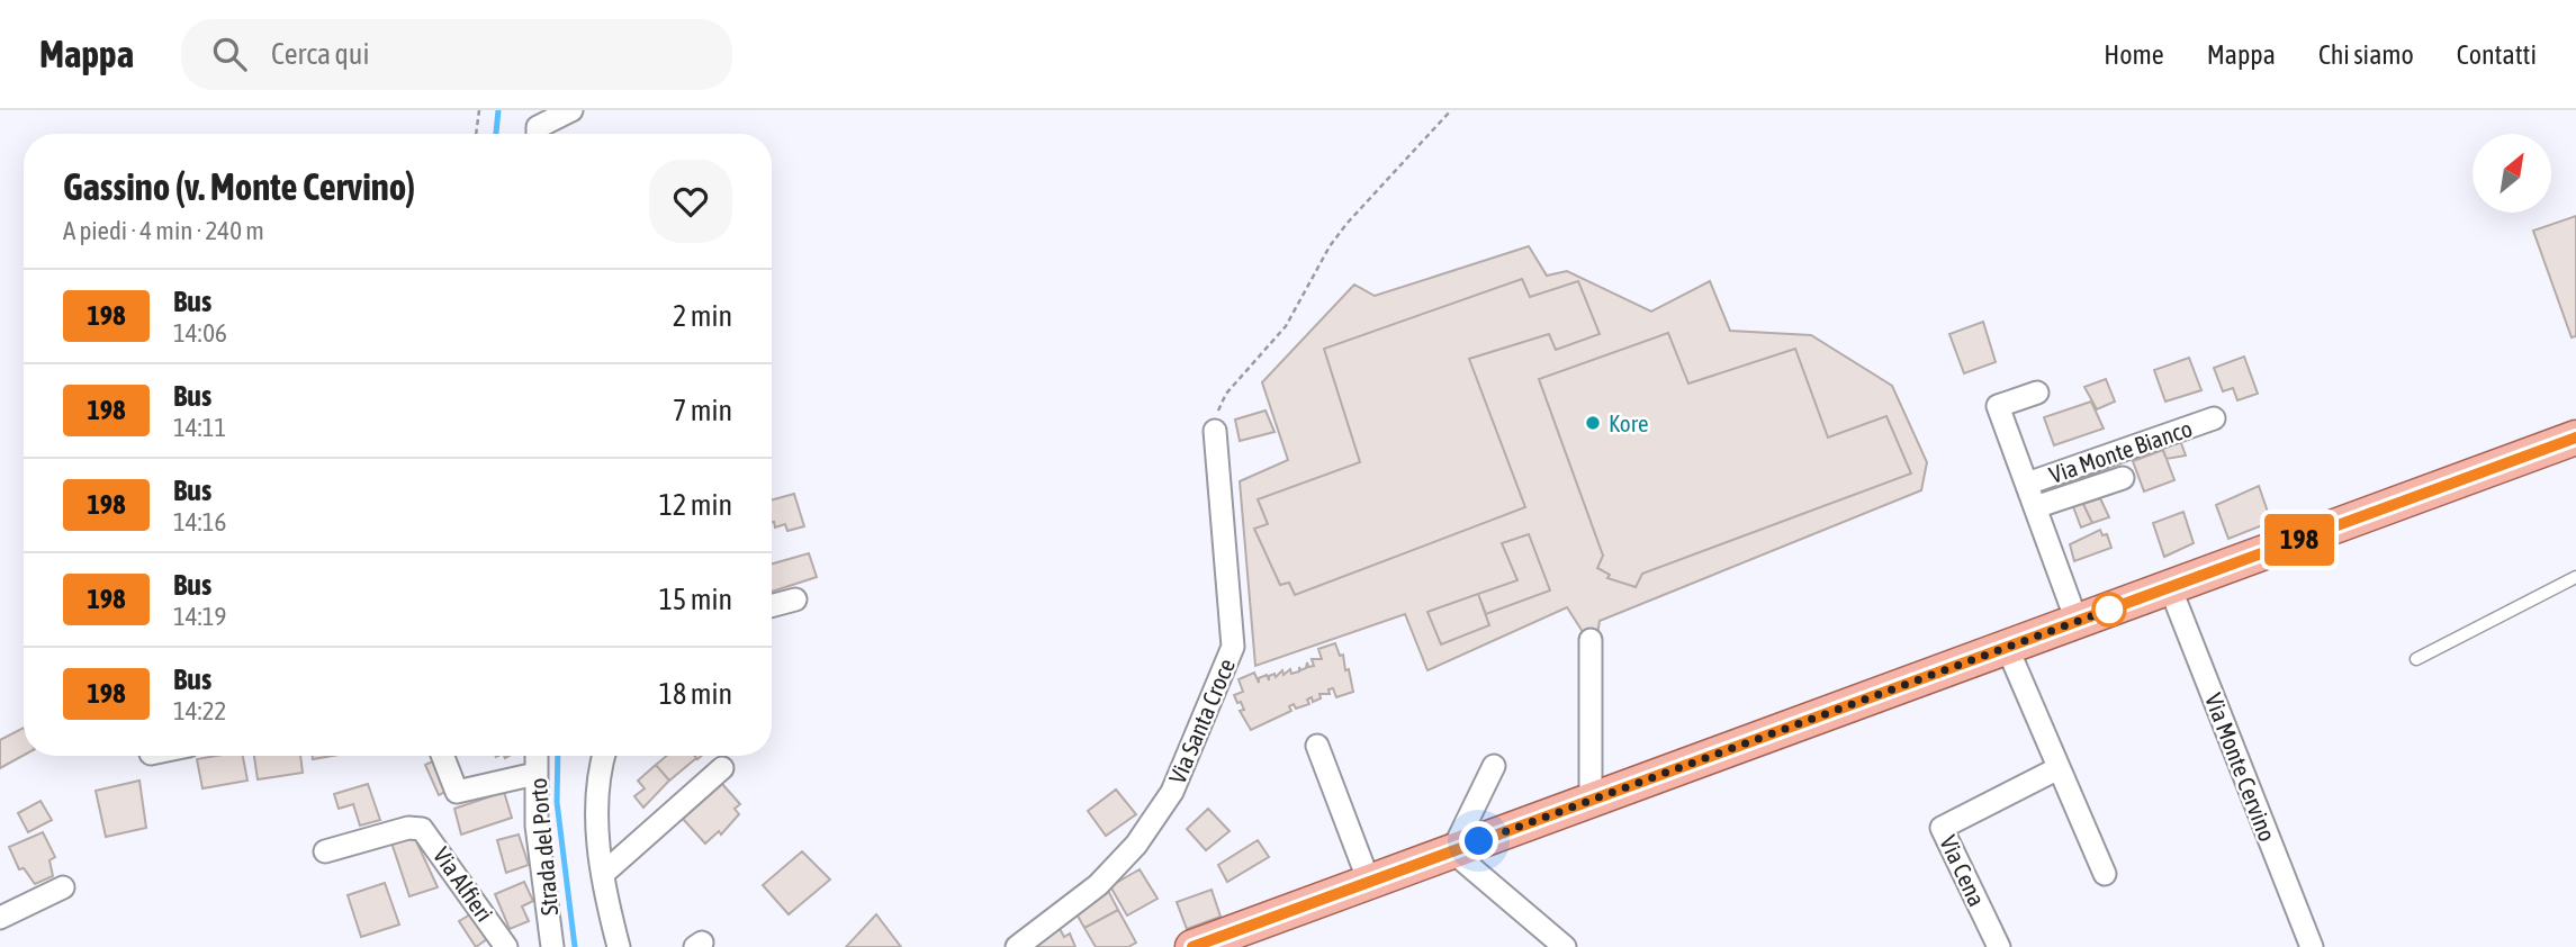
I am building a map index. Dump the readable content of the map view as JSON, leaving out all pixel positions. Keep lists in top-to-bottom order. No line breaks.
{"streets":{"street":["Via Monte Bianco","Via Santa Croce","Via Monte Cervino","Strada del Porto","Via Cena","Via Alfieri"]},"places":["Kore"],"lines":["bus line 198"],"north":"top right","page":{"header":"Mappa","search":"Cerca qui","nav":["Home","Mappa","Chi siamo","Contatti"],"on_map":"198","heading":["Gassino (v. Monte Cervino)","A piedi · 4 min · 240 m"],"list":[{"mark":"198","name":"Bus","note":"14:06","value":"2 min"},{"mark":"198","name":"Bus","note":"14:11","value":"7 min"},{"mark":"198","name":"Bus","note":"14:16","value":"12 min"},{"mark":"198","name":"Bus","note":"14:19","value":"15 min"},{"mark":"198","name":"Bus","note":"14:22","value":"18 min"}]}}
